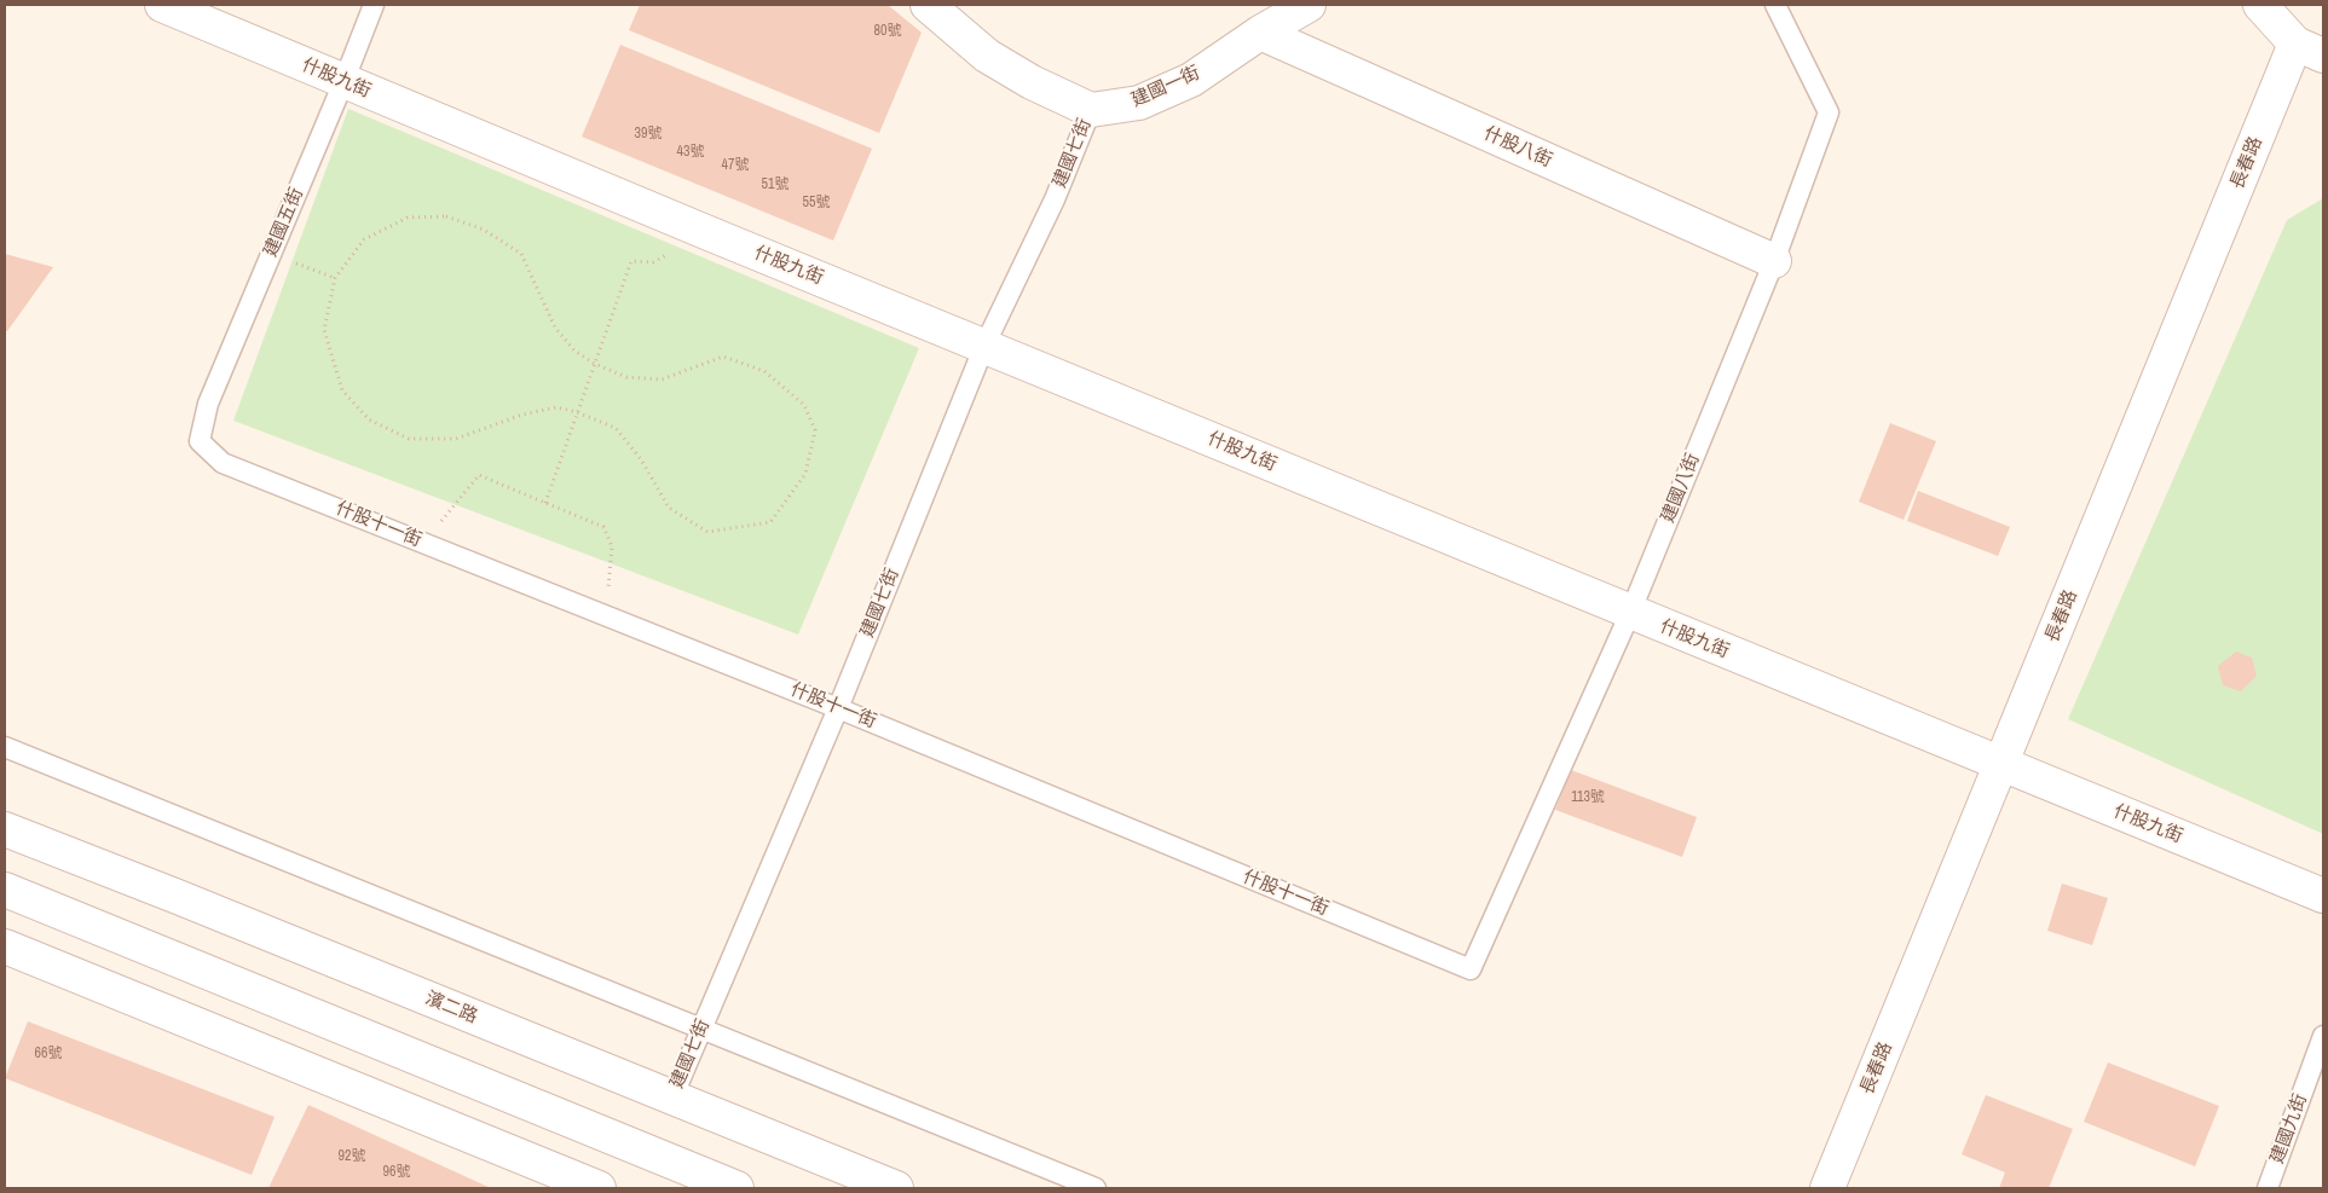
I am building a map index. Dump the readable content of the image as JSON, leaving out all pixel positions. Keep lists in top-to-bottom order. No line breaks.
{"streets":{"street":["什股九街","建國一街","什股八街","長春路","濱二路"],"lane":["建國七街","建國五街","建國八街","什股十一街","建國九街"]},"crossings":[["什股九街","建國七街"],["什股九街","長春路"],["什股九街","建國五街"],["什股九街","建國八街"],["建國一街","什股八街"],["建國一街","建國七街"],["什股八街","建國八街"],["建國七街","什股十一街"],["建國七街","濱二路"],["建國五街","什股十一街"],["建國八街","什股十一街"]],"house_numbers":["80號","39號","43號","47號","51號","55號","113號","66號","92號","96號"]}
